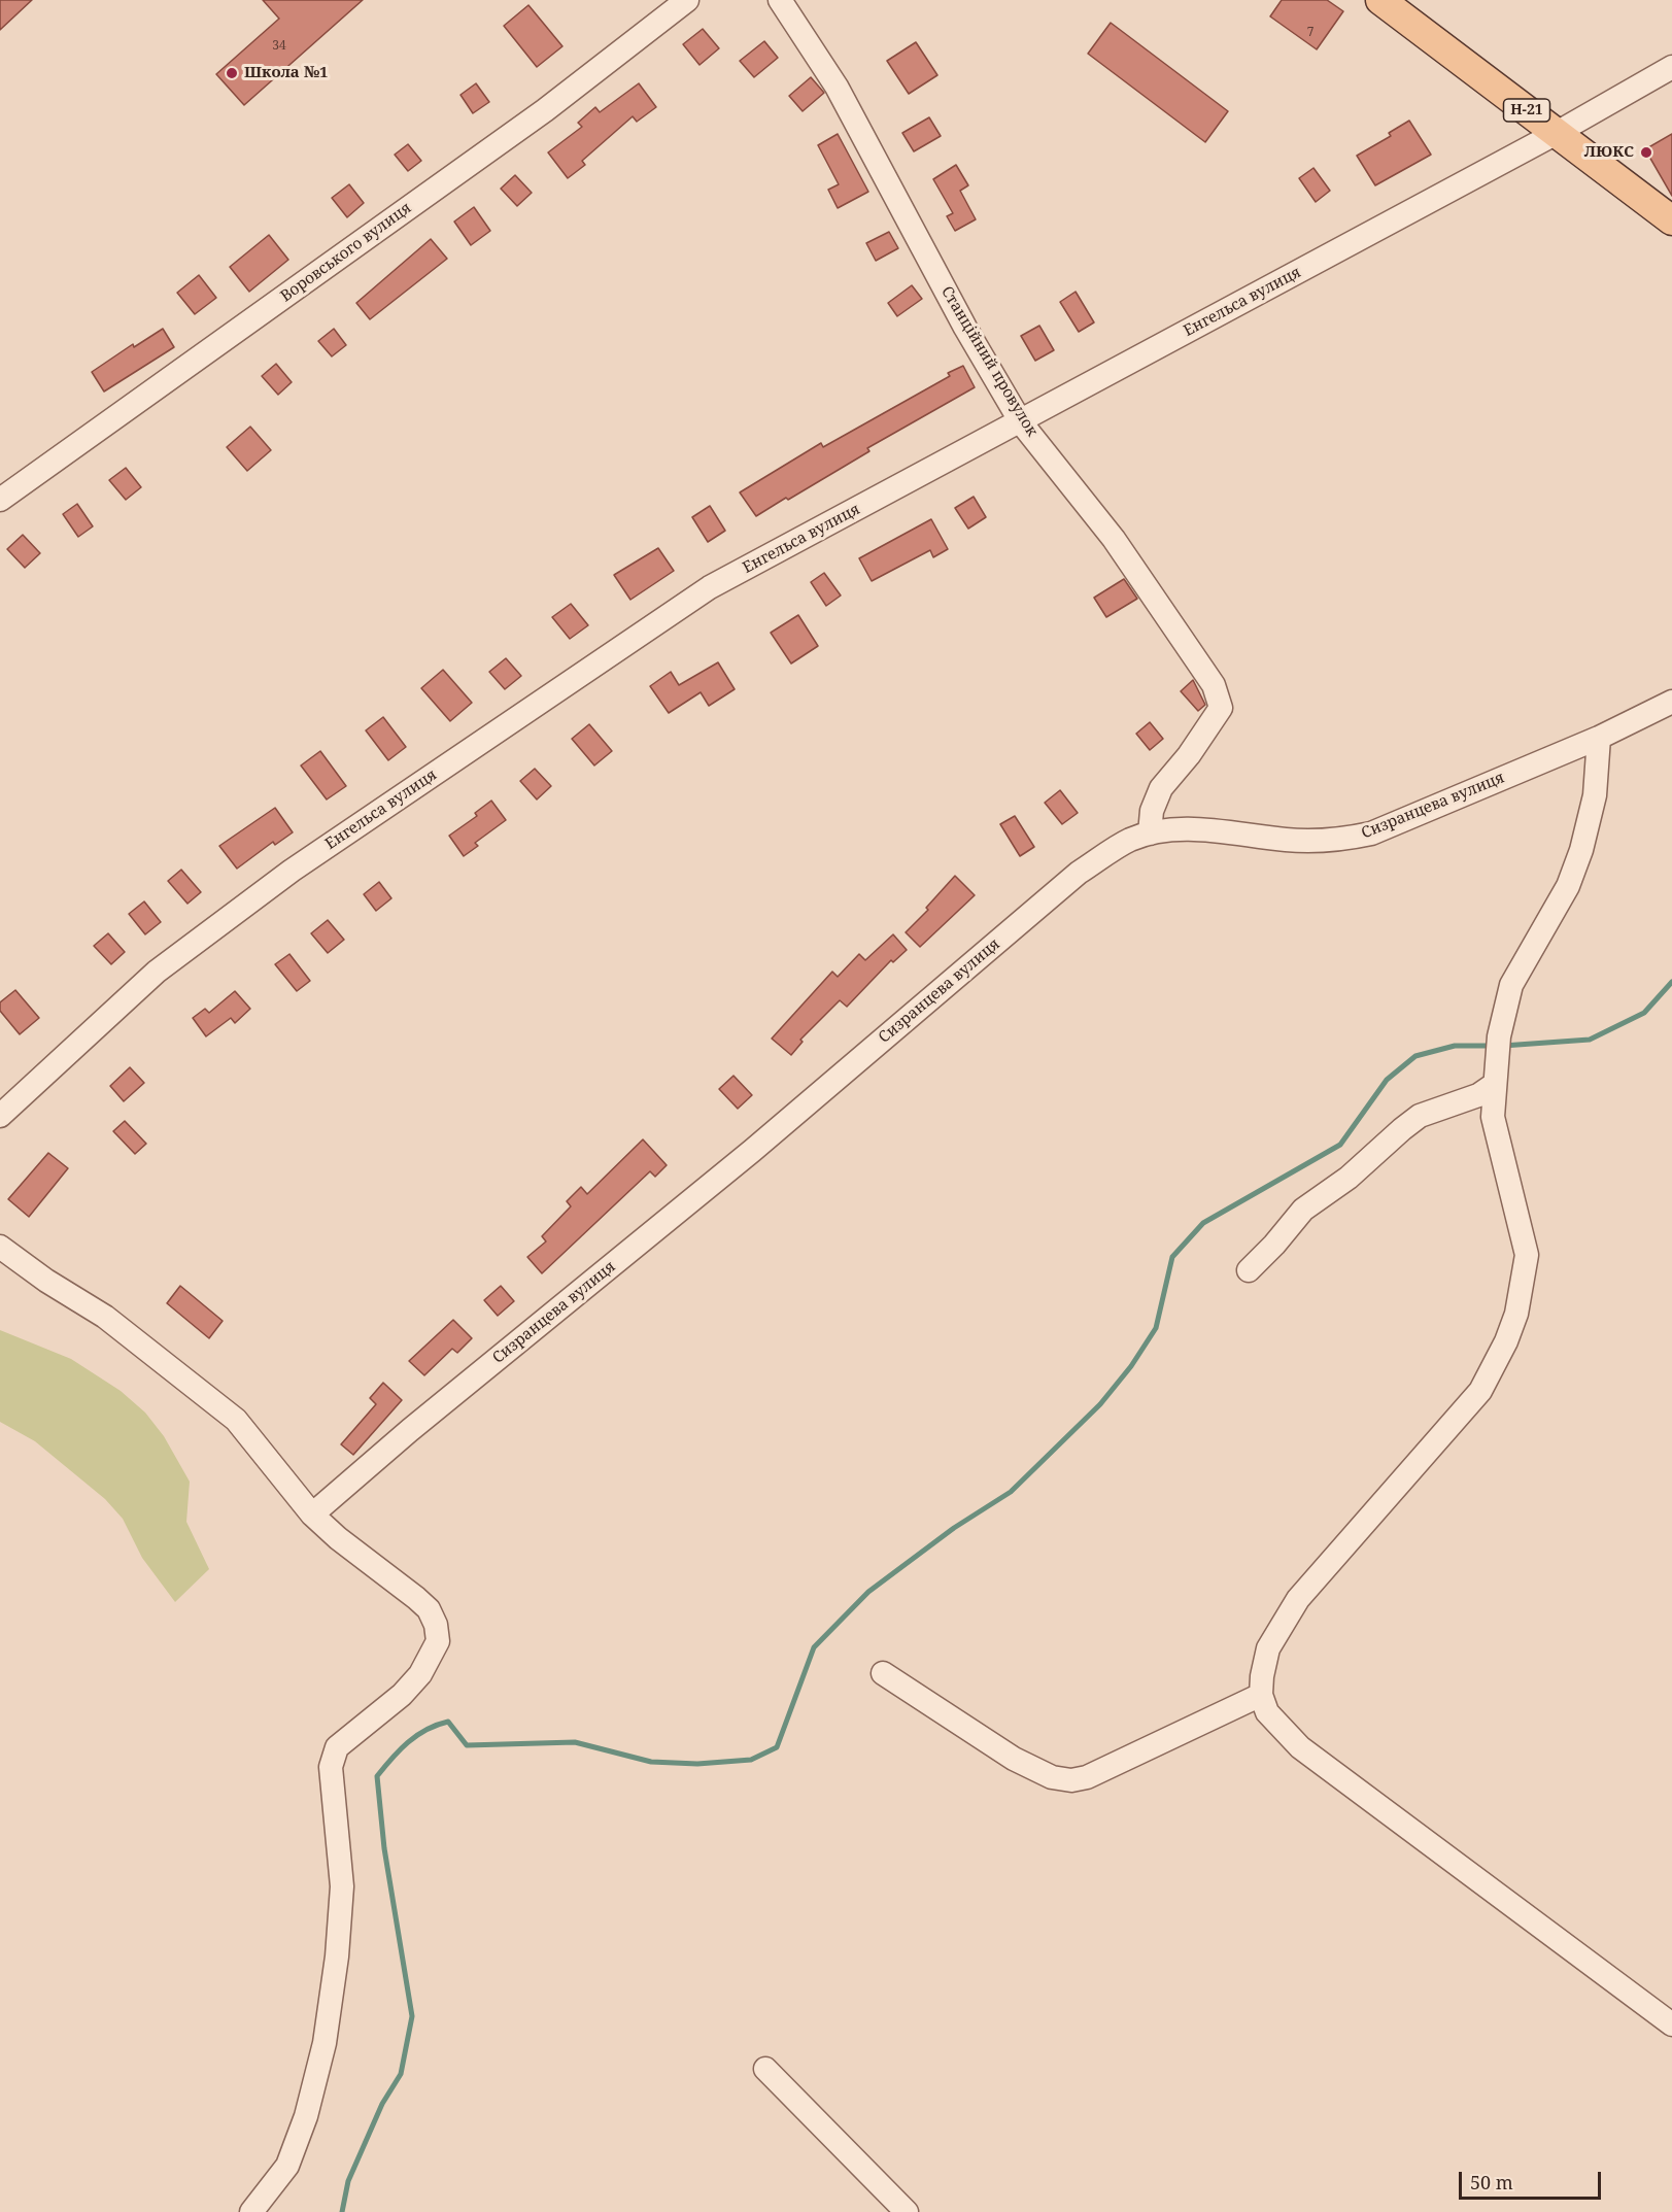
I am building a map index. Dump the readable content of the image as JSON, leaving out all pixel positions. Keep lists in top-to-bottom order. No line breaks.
{"streets":{"main road":["Н-21"],"street":["Воровського вулиця","Енгельса вулиця","Станційний провулок","Сизранцева вулиця"]},"crossings":[["Н-21","Енгельса вулиця"],["Енгельса вулиця","Станційний провулок"],["Станційний провулок","Сизранцева вулиця"]],"places":["Школа №1","ЛЮКС"],"house_numbers":["7","34"],"scale_bar":"50 m"}
